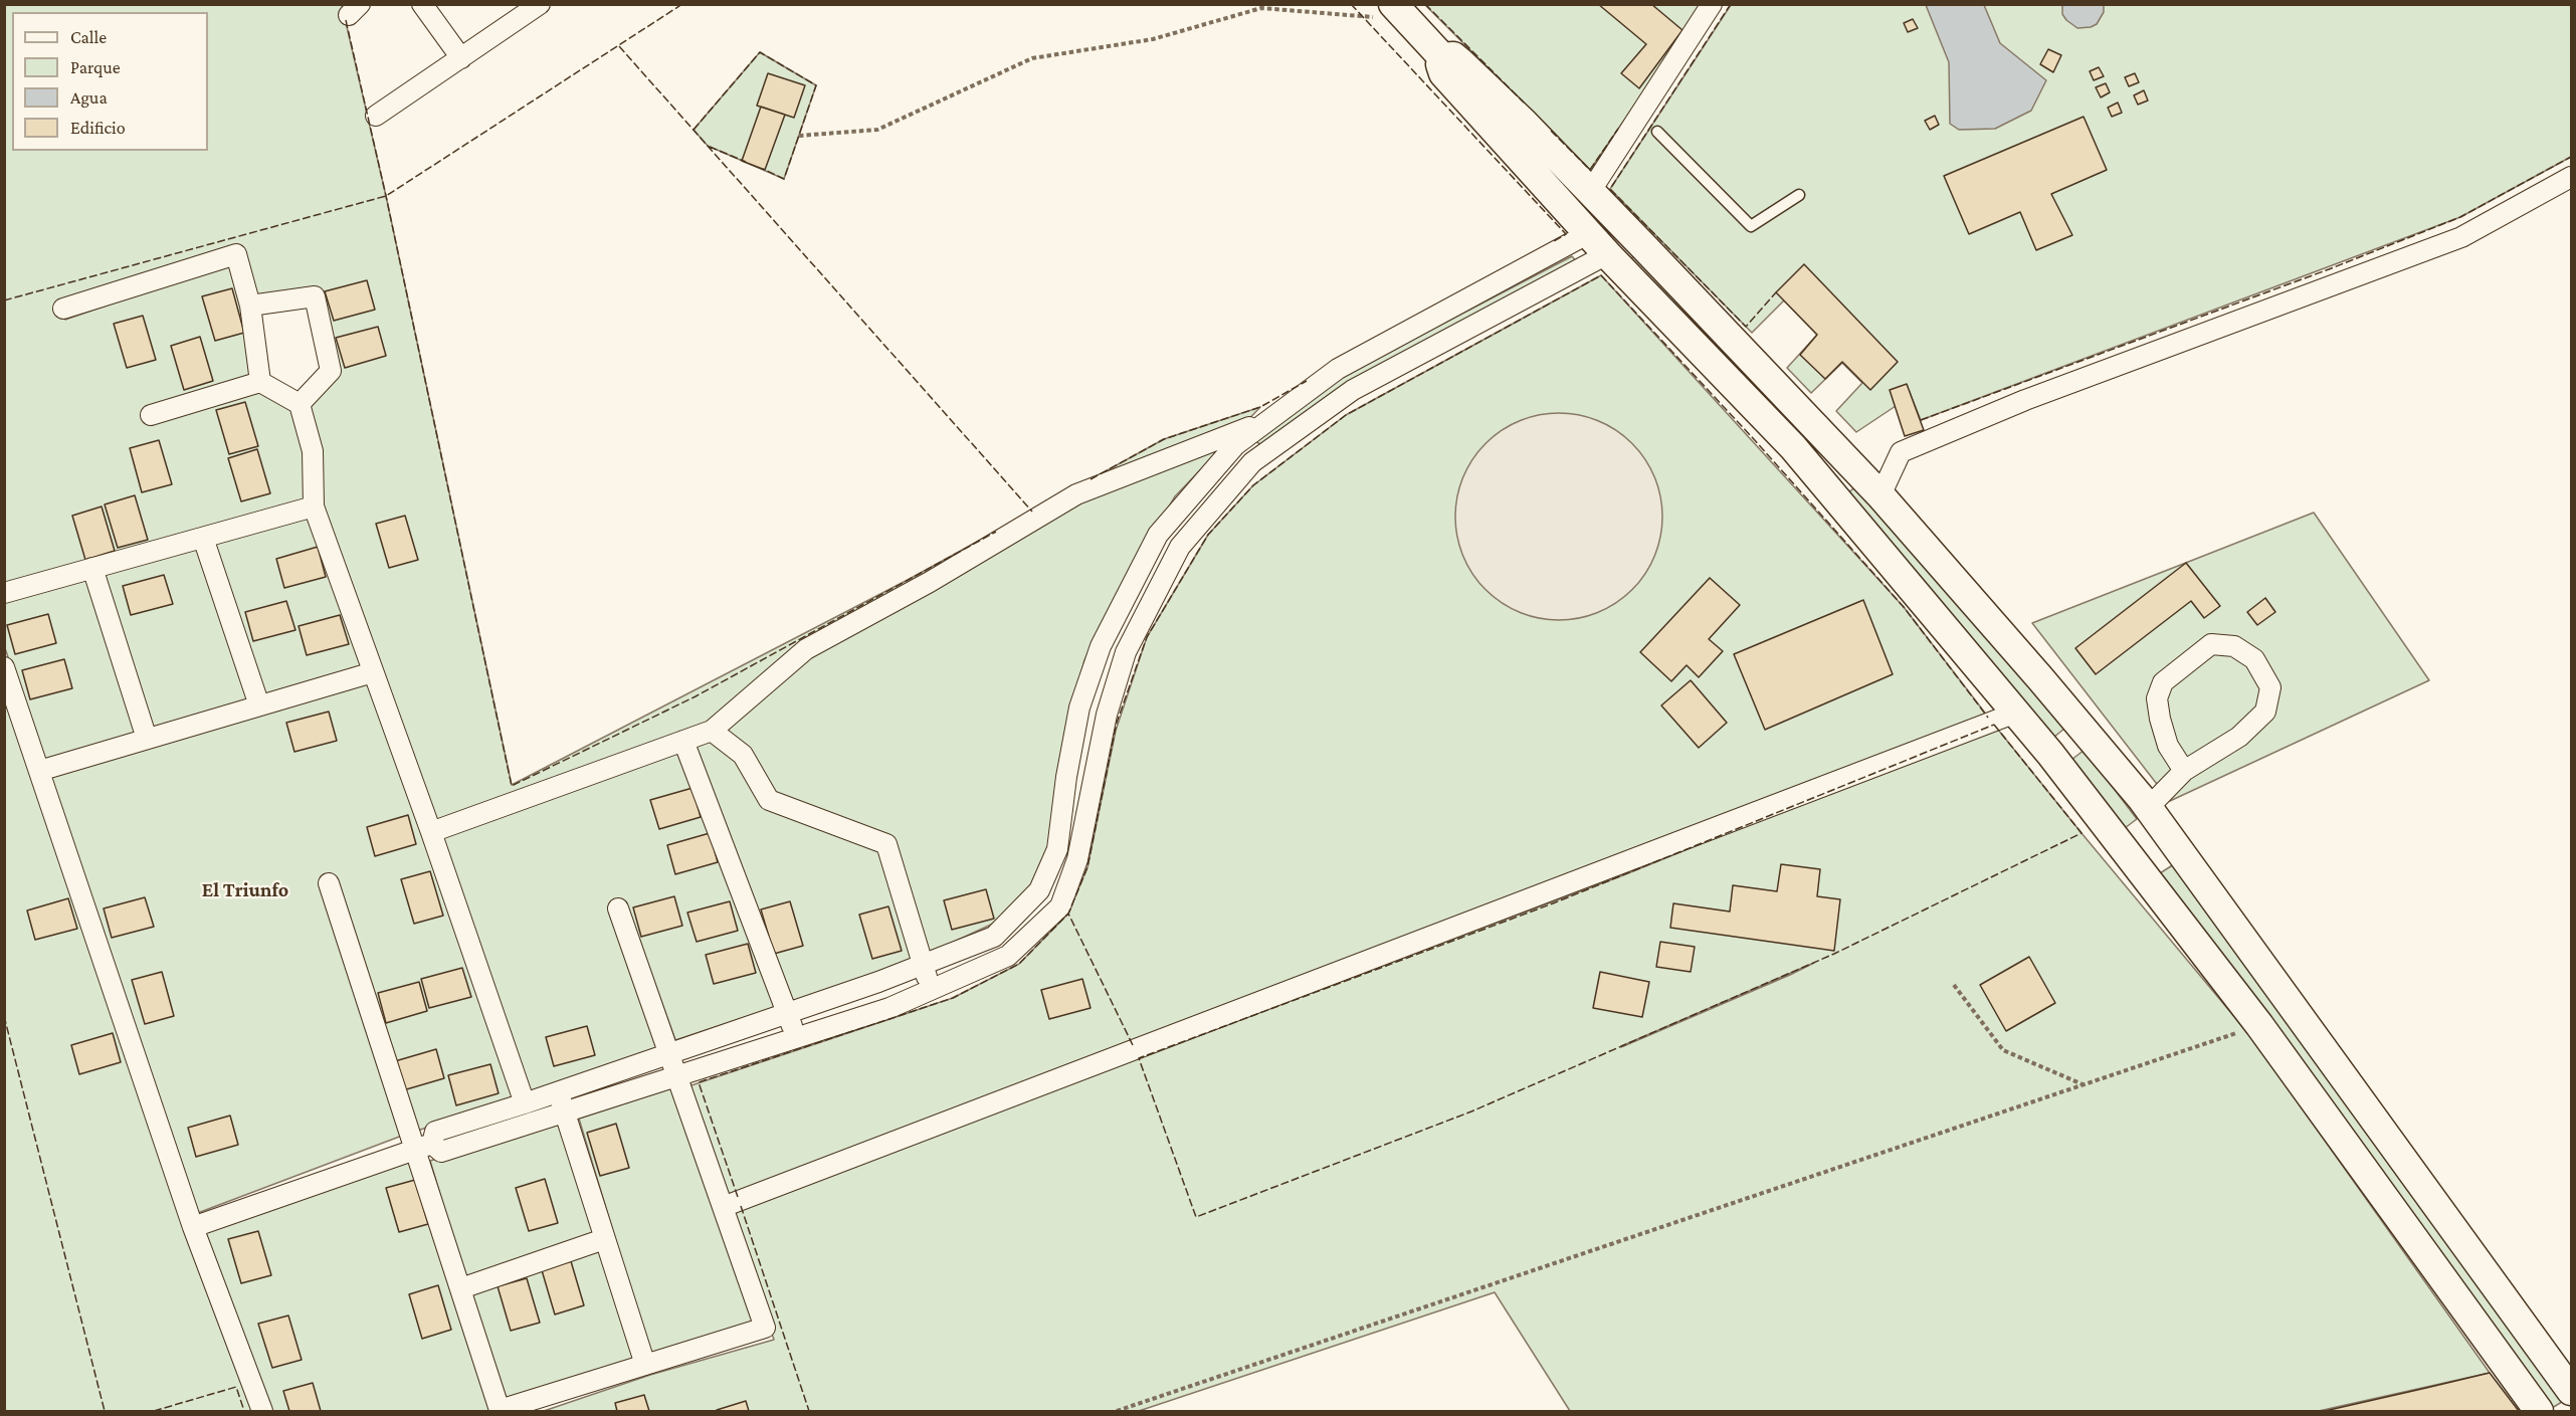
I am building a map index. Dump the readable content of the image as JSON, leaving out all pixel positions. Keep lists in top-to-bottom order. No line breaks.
{"districts":["El Triunfo"],"legend":["Calle","Parque","Agua","Edificio"]}
